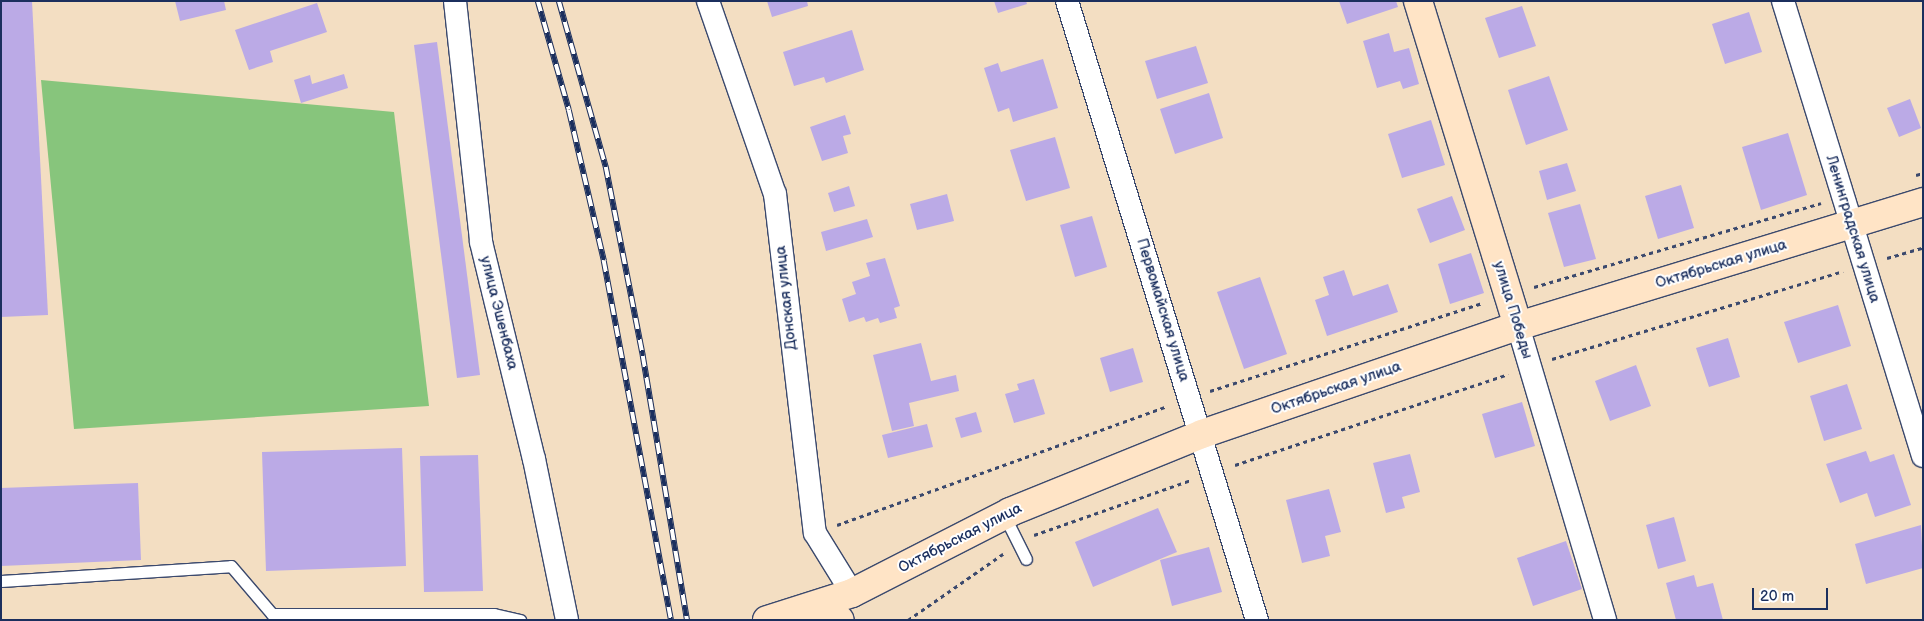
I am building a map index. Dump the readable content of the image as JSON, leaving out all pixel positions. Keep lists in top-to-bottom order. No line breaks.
{"streets":{"main road":["Октябрьская улица","улица Победы"],"street":["Ленинградская улица","Донская улица","Первомайская улица","улица Эшенбаха"]},"crossings":[["Ленинградская улица","Октябрьская улица"],["Октябрьская улица","Донская улица"],["Октябрьская улица","Первомайская улица"],["Октябрьская улица","улица Победы"]],"scale_bar":"20 m"}
